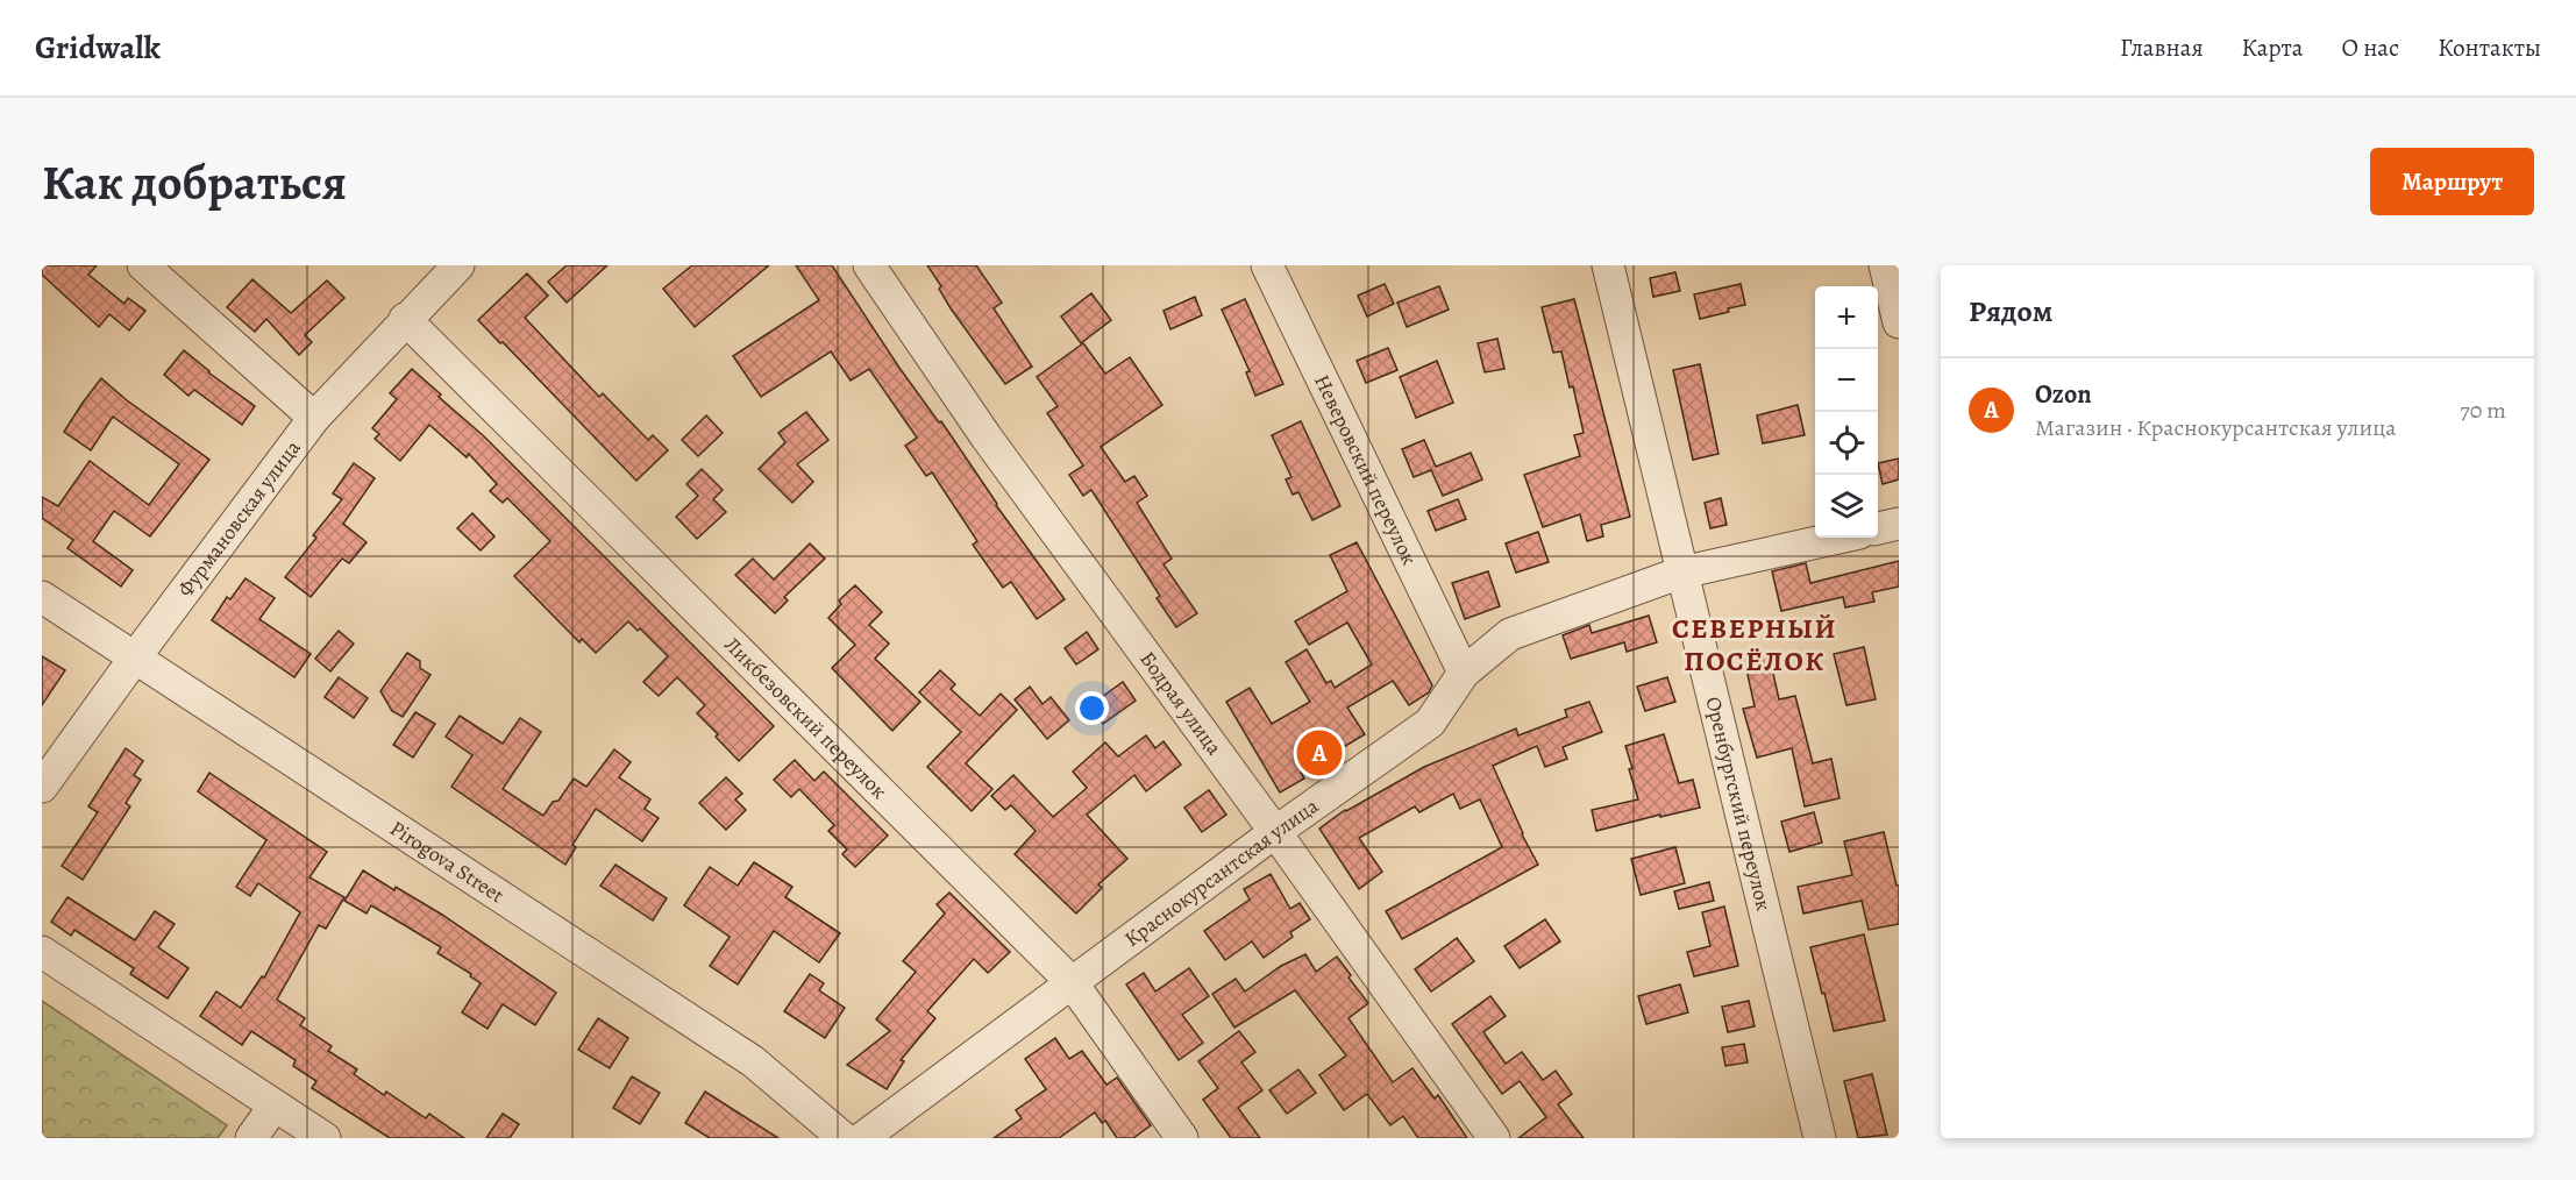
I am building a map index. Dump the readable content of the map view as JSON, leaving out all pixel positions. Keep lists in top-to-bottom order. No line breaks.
{"streets":{"street":["Неверовский переулок","Фурмановская улица","Бодрая улица","Ликбезовский переулок","Оренбургский переулок","Pirogova Street","Краснокурсантская улица"]},"crossings":[["Неверовский переулок","Краснокурсантская улица"],["Фурмановская улица","Ликбезовский переулок"],["Фурмановская улица","Pirogova Street"],["Бодрая улица","Краснокурсантская улица"],["Ликбезовский переулок","Краснокурсантская улица"],["Оренбургский переулок","Краснокурсантская улица"]],"districts":["СЕВЕРНЫЙ ПОСЁЛОК"],"page":{"header":"Gridwalk","nav":["Главная","Карта","О нас","Контакты"],"buttons":"Маршрут","title":"Как добраться","heading":"Рядом","map_buttons":["+","−"],"list":[{"mark":"A","name":"Ozon","note":"Магазин · Краснокурсантская улица","value":"70 m"}],"pins":"A"}}
